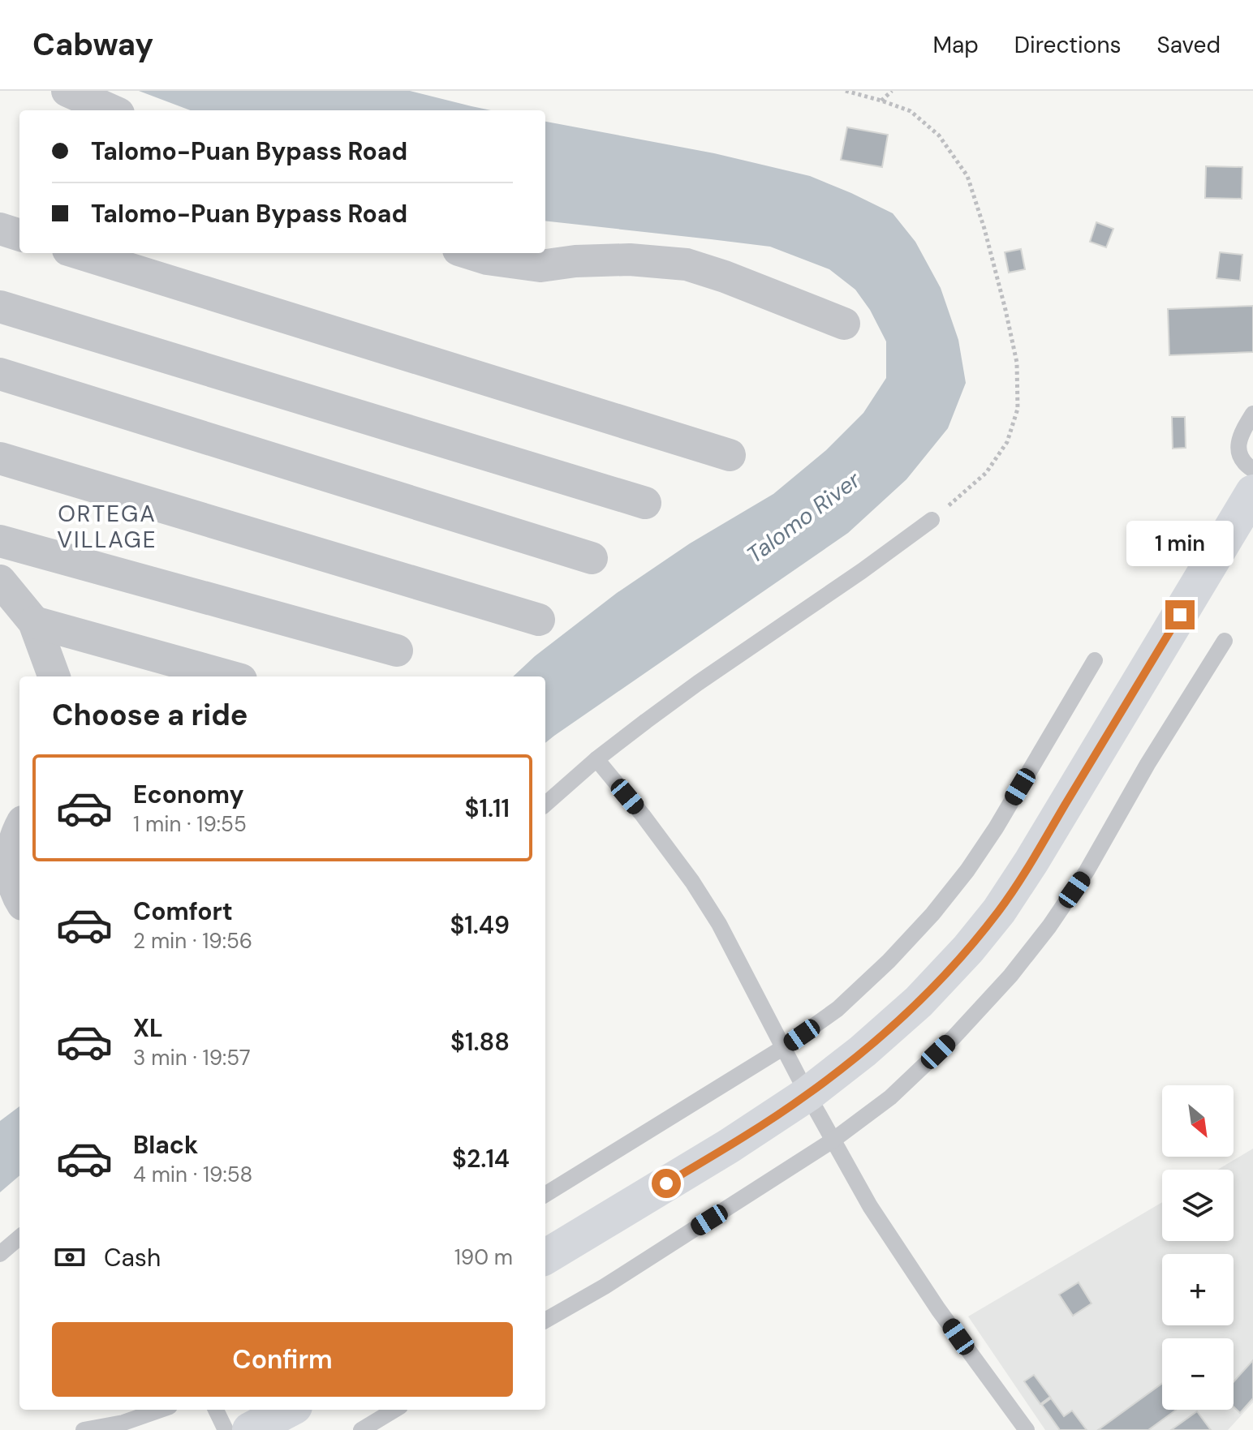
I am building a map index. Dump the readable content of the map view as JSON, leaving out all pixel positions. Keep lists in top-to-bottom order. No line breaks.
{"districts":["ORTEGA VILLAGE"],"water":["Talomo River"],"north":"bottom right","page":{"header":"Cabway","nav":["Map","Directions","Saved"],"banner":["Talomo-Puan Bypass Road","Talomo-Puan Bypass Road"],"bubble":"1 min","heading":"Choose a ride","list":[{"name":"Economy","note":"1 min · 19:55","value":"$1.11"},{"name":"Comfort","note":"2 min · 19:56","value":"$1.49"},{"name":"XL","note":"3 min · 19:57","value":"$1.88"},{"name":"Black","note":"4 min · 19:58","value":"$2.14"}],"map_buttons":["+","−"],"pay":["Cash","190 m"],"buttons":"Confirm"}}
